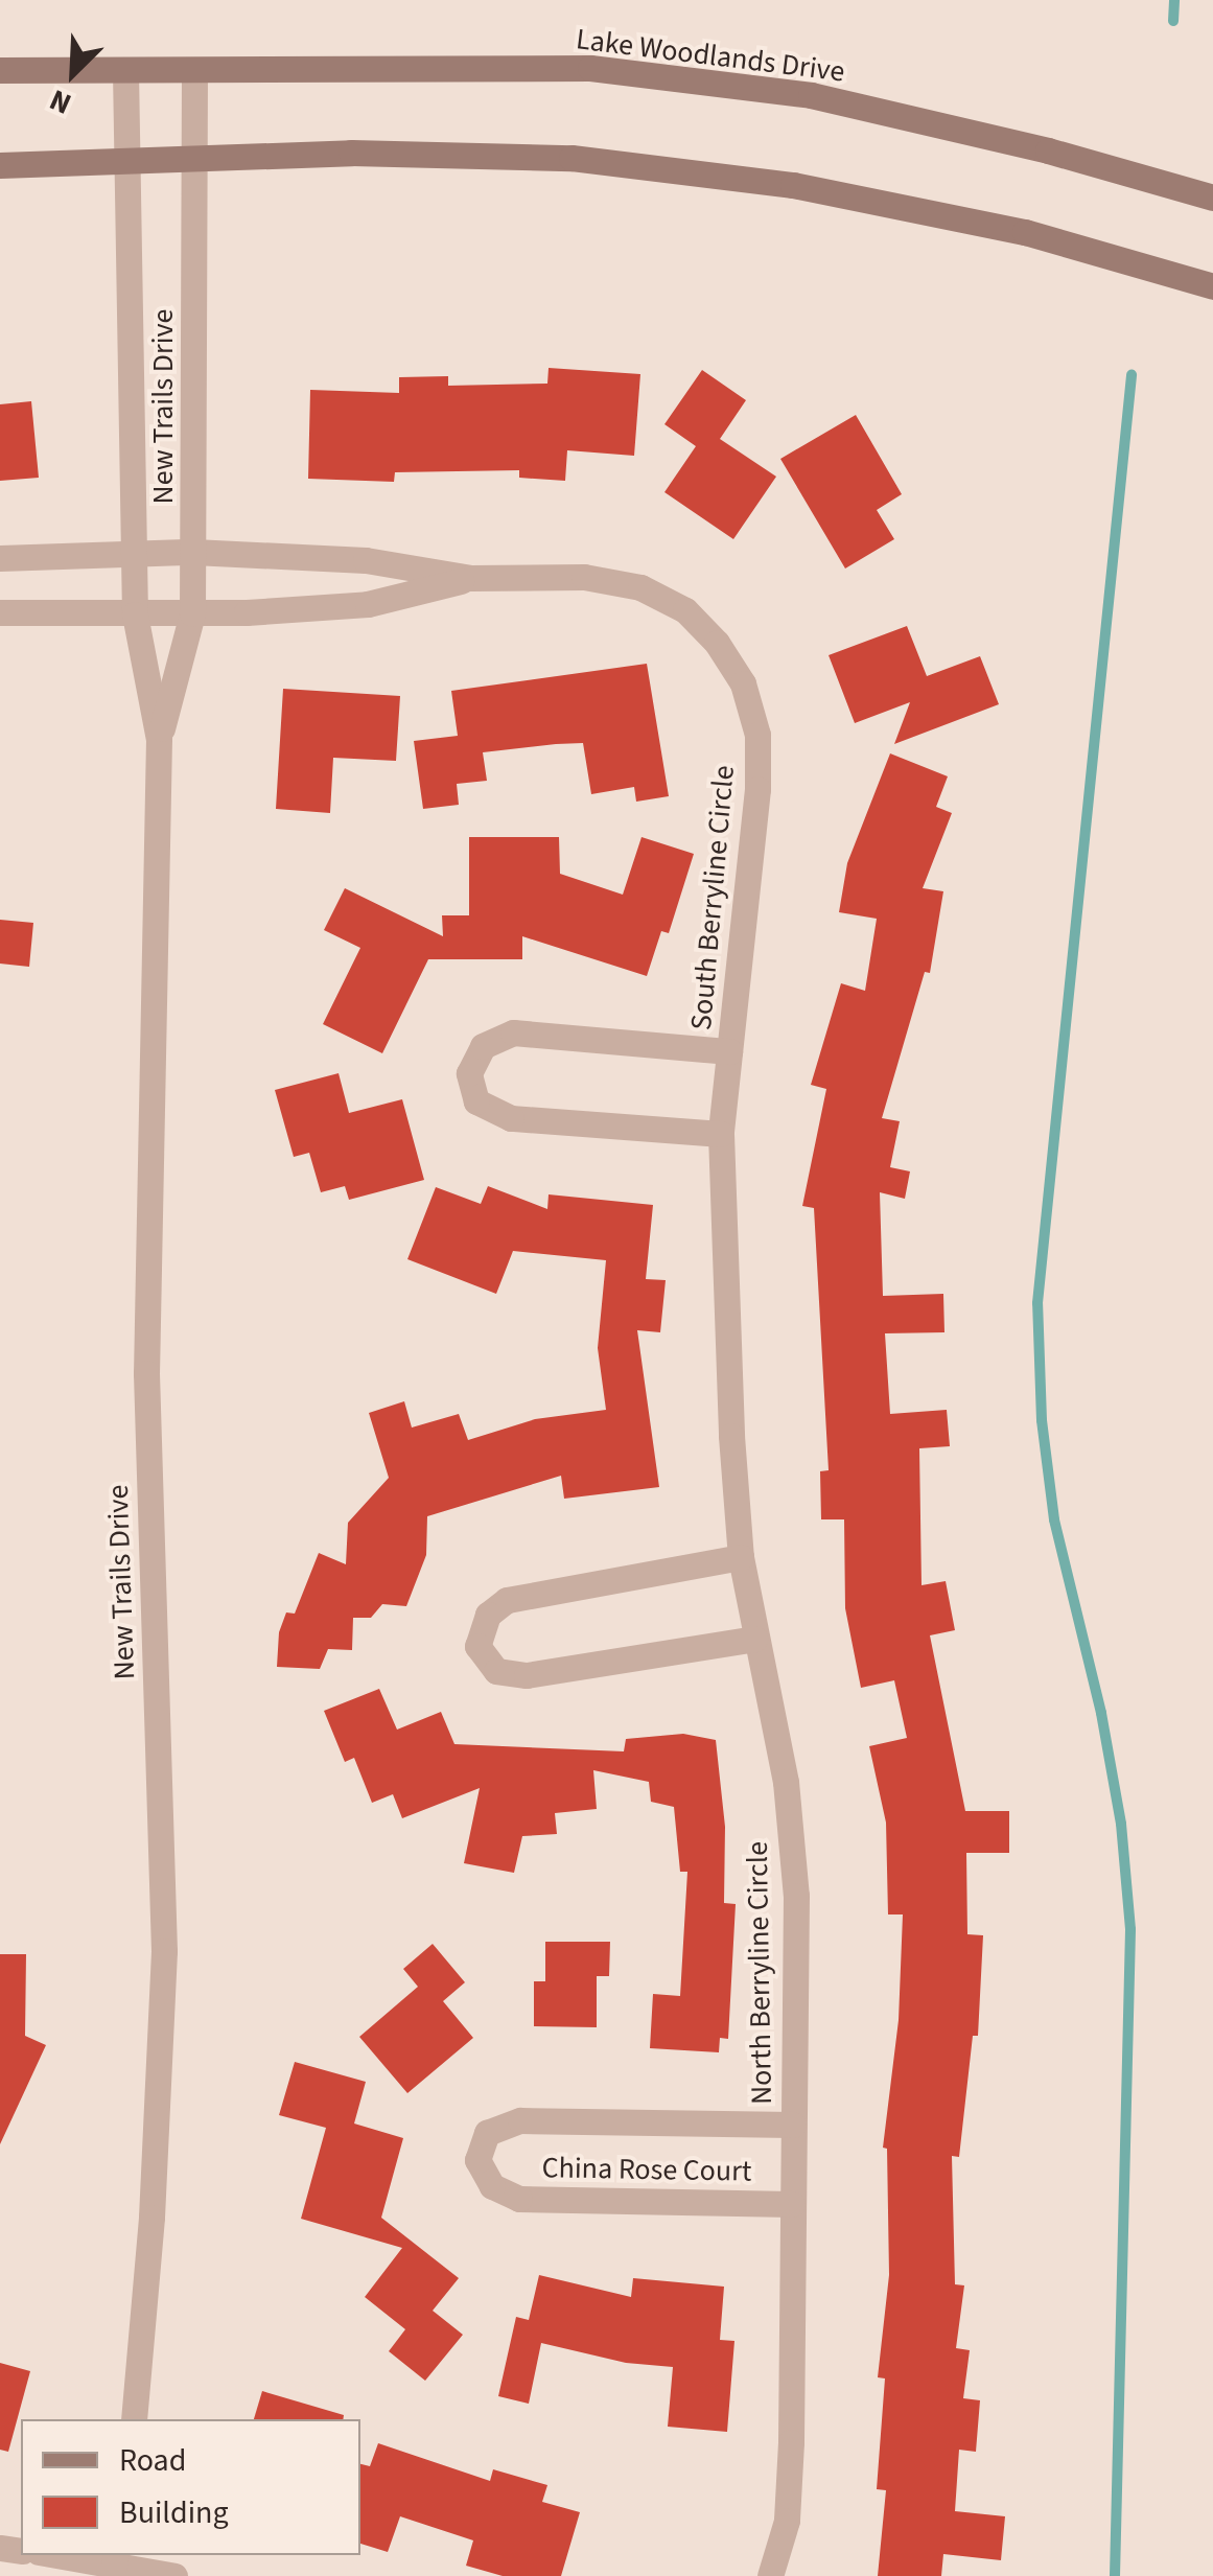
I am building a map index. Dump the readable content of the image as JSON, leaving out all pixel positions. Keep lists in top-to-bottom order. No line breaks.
{"streets":{"main road":["Lake Woodlands Drive"],"street":["New Trails Drive","South Berryline Circle","North Berryline Circle","China Rose Court"]},"crossings":[["Lake Woodlands Drive","New Trails Drive"],["New Trails Drive","South Berryline Circle"],["South Berryline Circle","North Berryline Circle"],["North Berryline Circle","China Rose Court"]],"legend":["Road","Building"],"north":"bottom left"}
